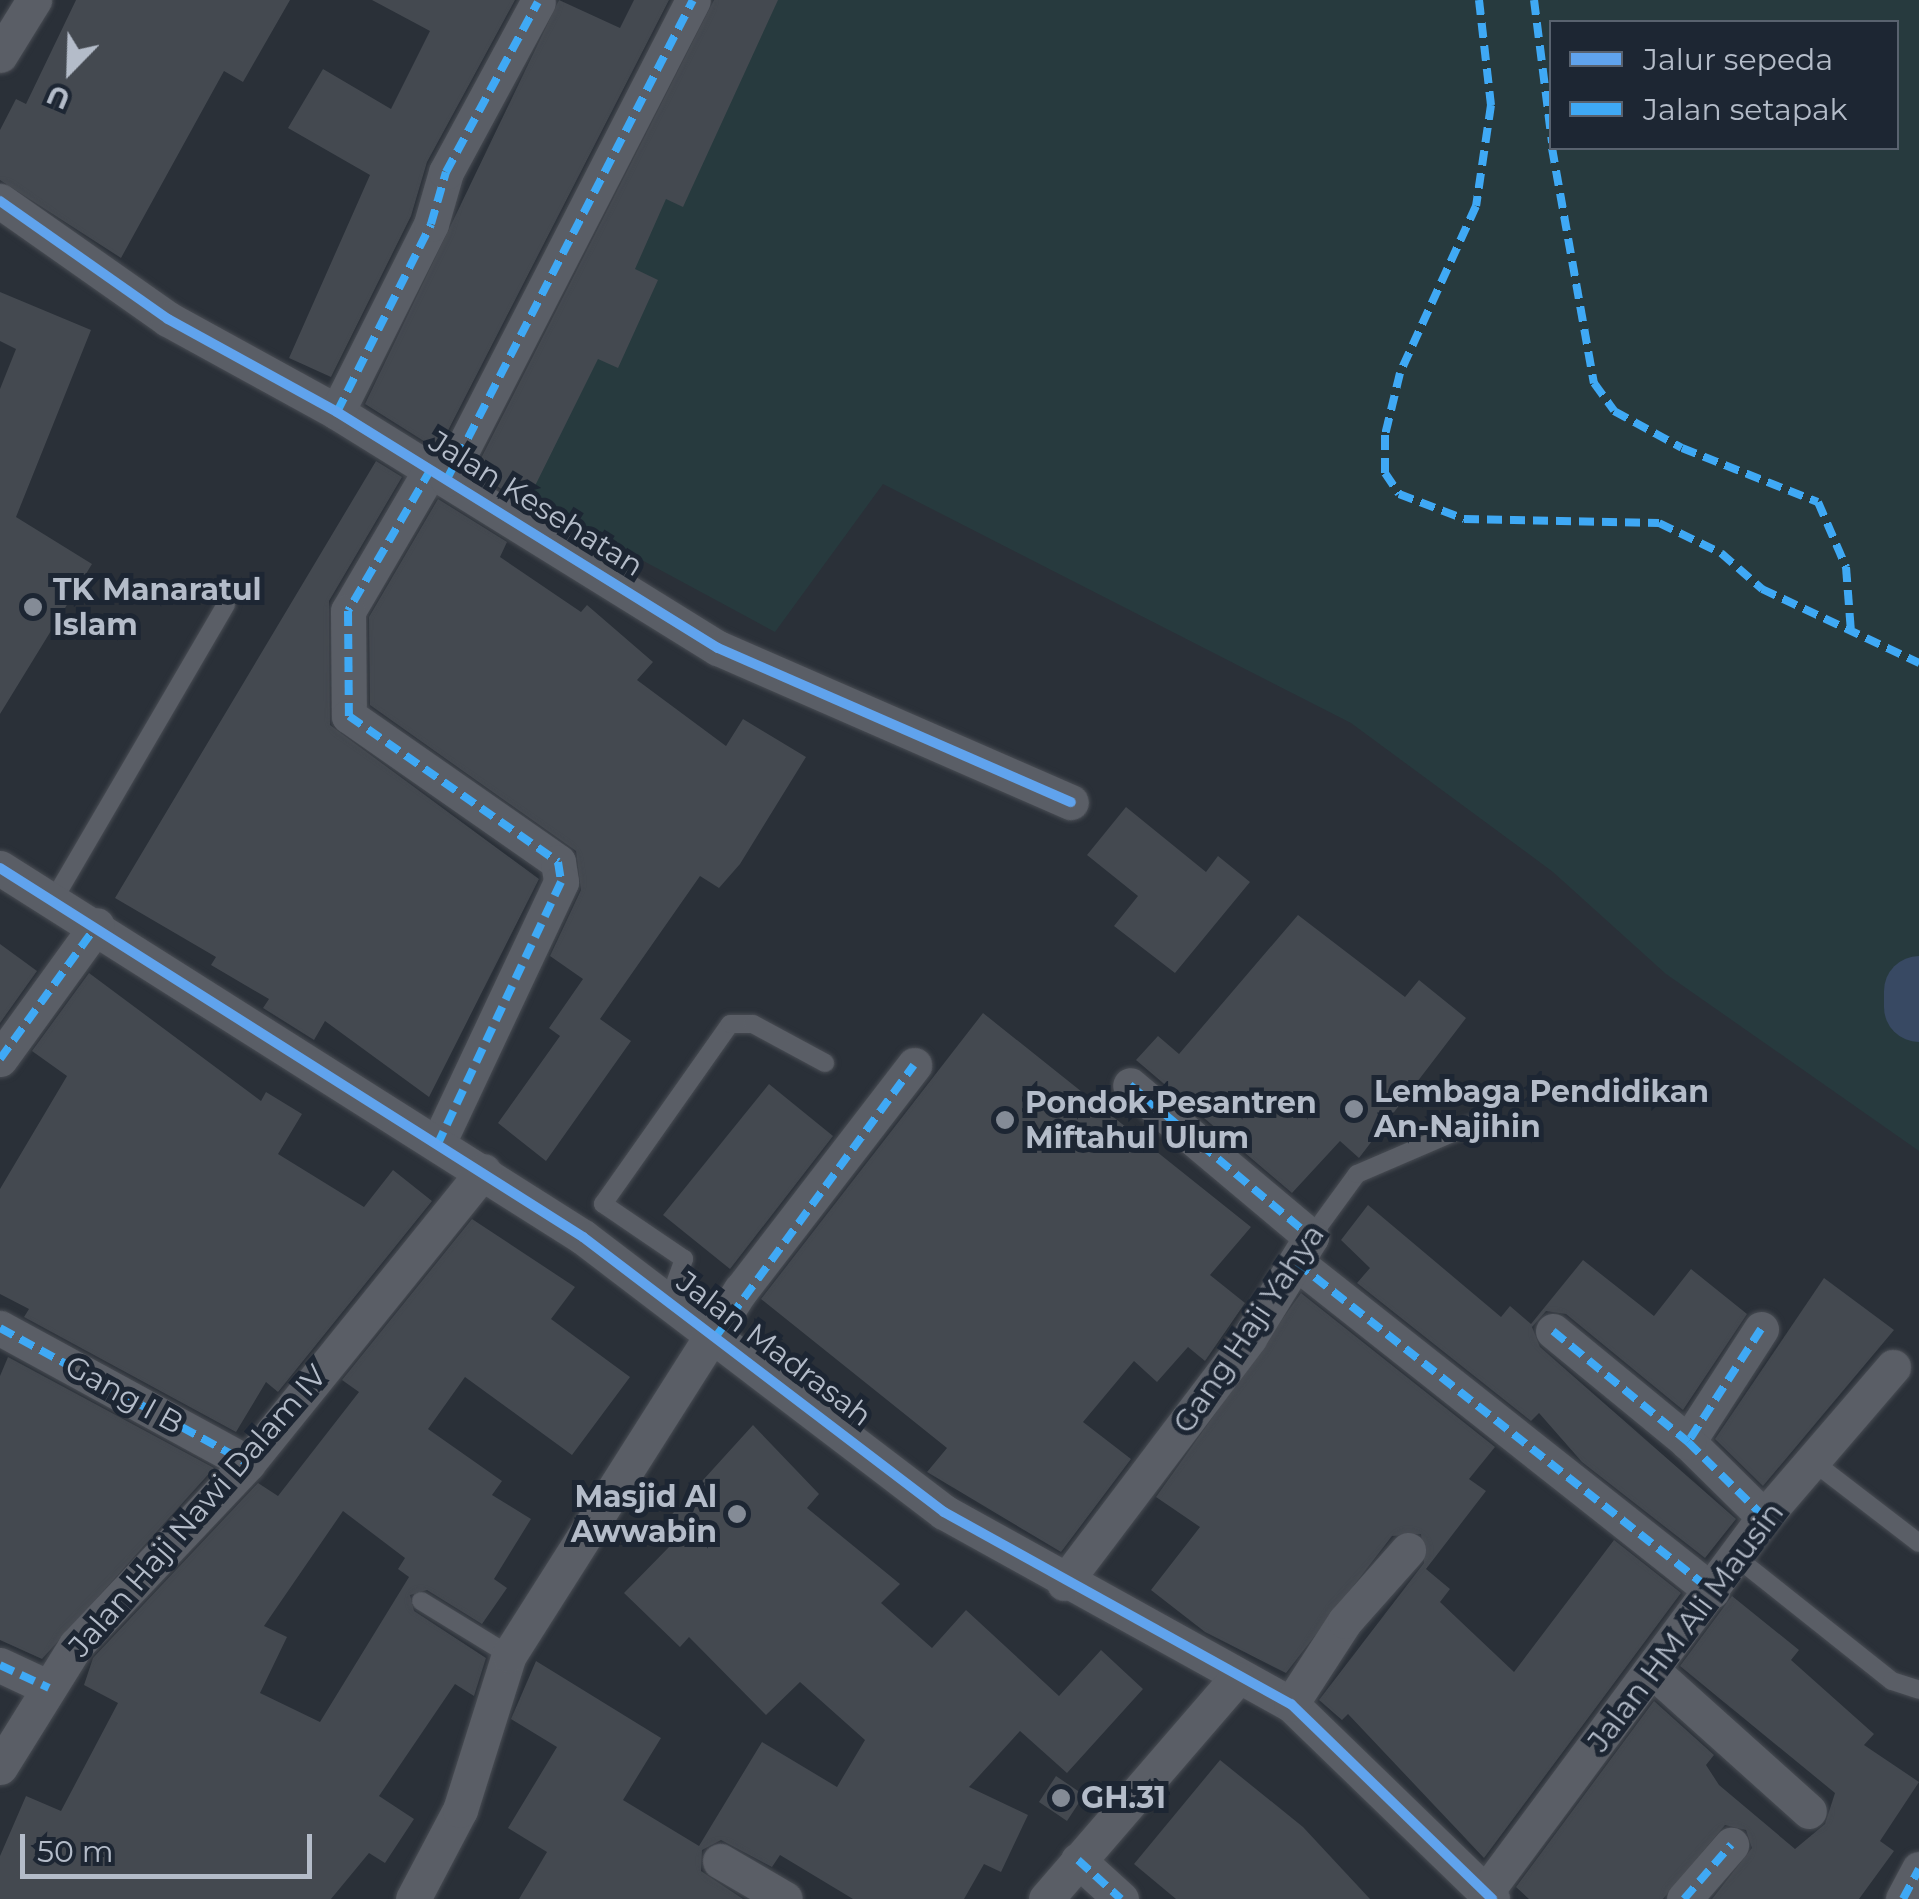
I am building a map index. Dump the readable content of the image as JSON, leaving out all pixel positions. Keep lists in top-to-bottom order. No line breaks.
{"streets":{"street":["Jalan Kesehatan","Gang Haji Yahya","Jalan Madrasah","Gang I B","Jalan Haji Nawi Dalam IV","Jalan HM Ali Mausin"]},"crossings":[["Gang Haji Yahya","Jalan Madrasah"],["Jalan Madrasah","Jalan Haji Nawi Dalam IV"],["Jalan Madrasah","Jalan HM Ali Mausin"],["Gang I B","Jalan Haji Nawi Dalam IV"]],"places":["TK Manaratul Islam","Lembaga Pendidikan An-Najihin","Pondok Pesantren Miftahul Ulum","Masjid Al Awwabin","GH.31"],"legend":["Jalur sepeda","Jalan setapak"],"scale_bar":"50 m","north":"bottom left"}
